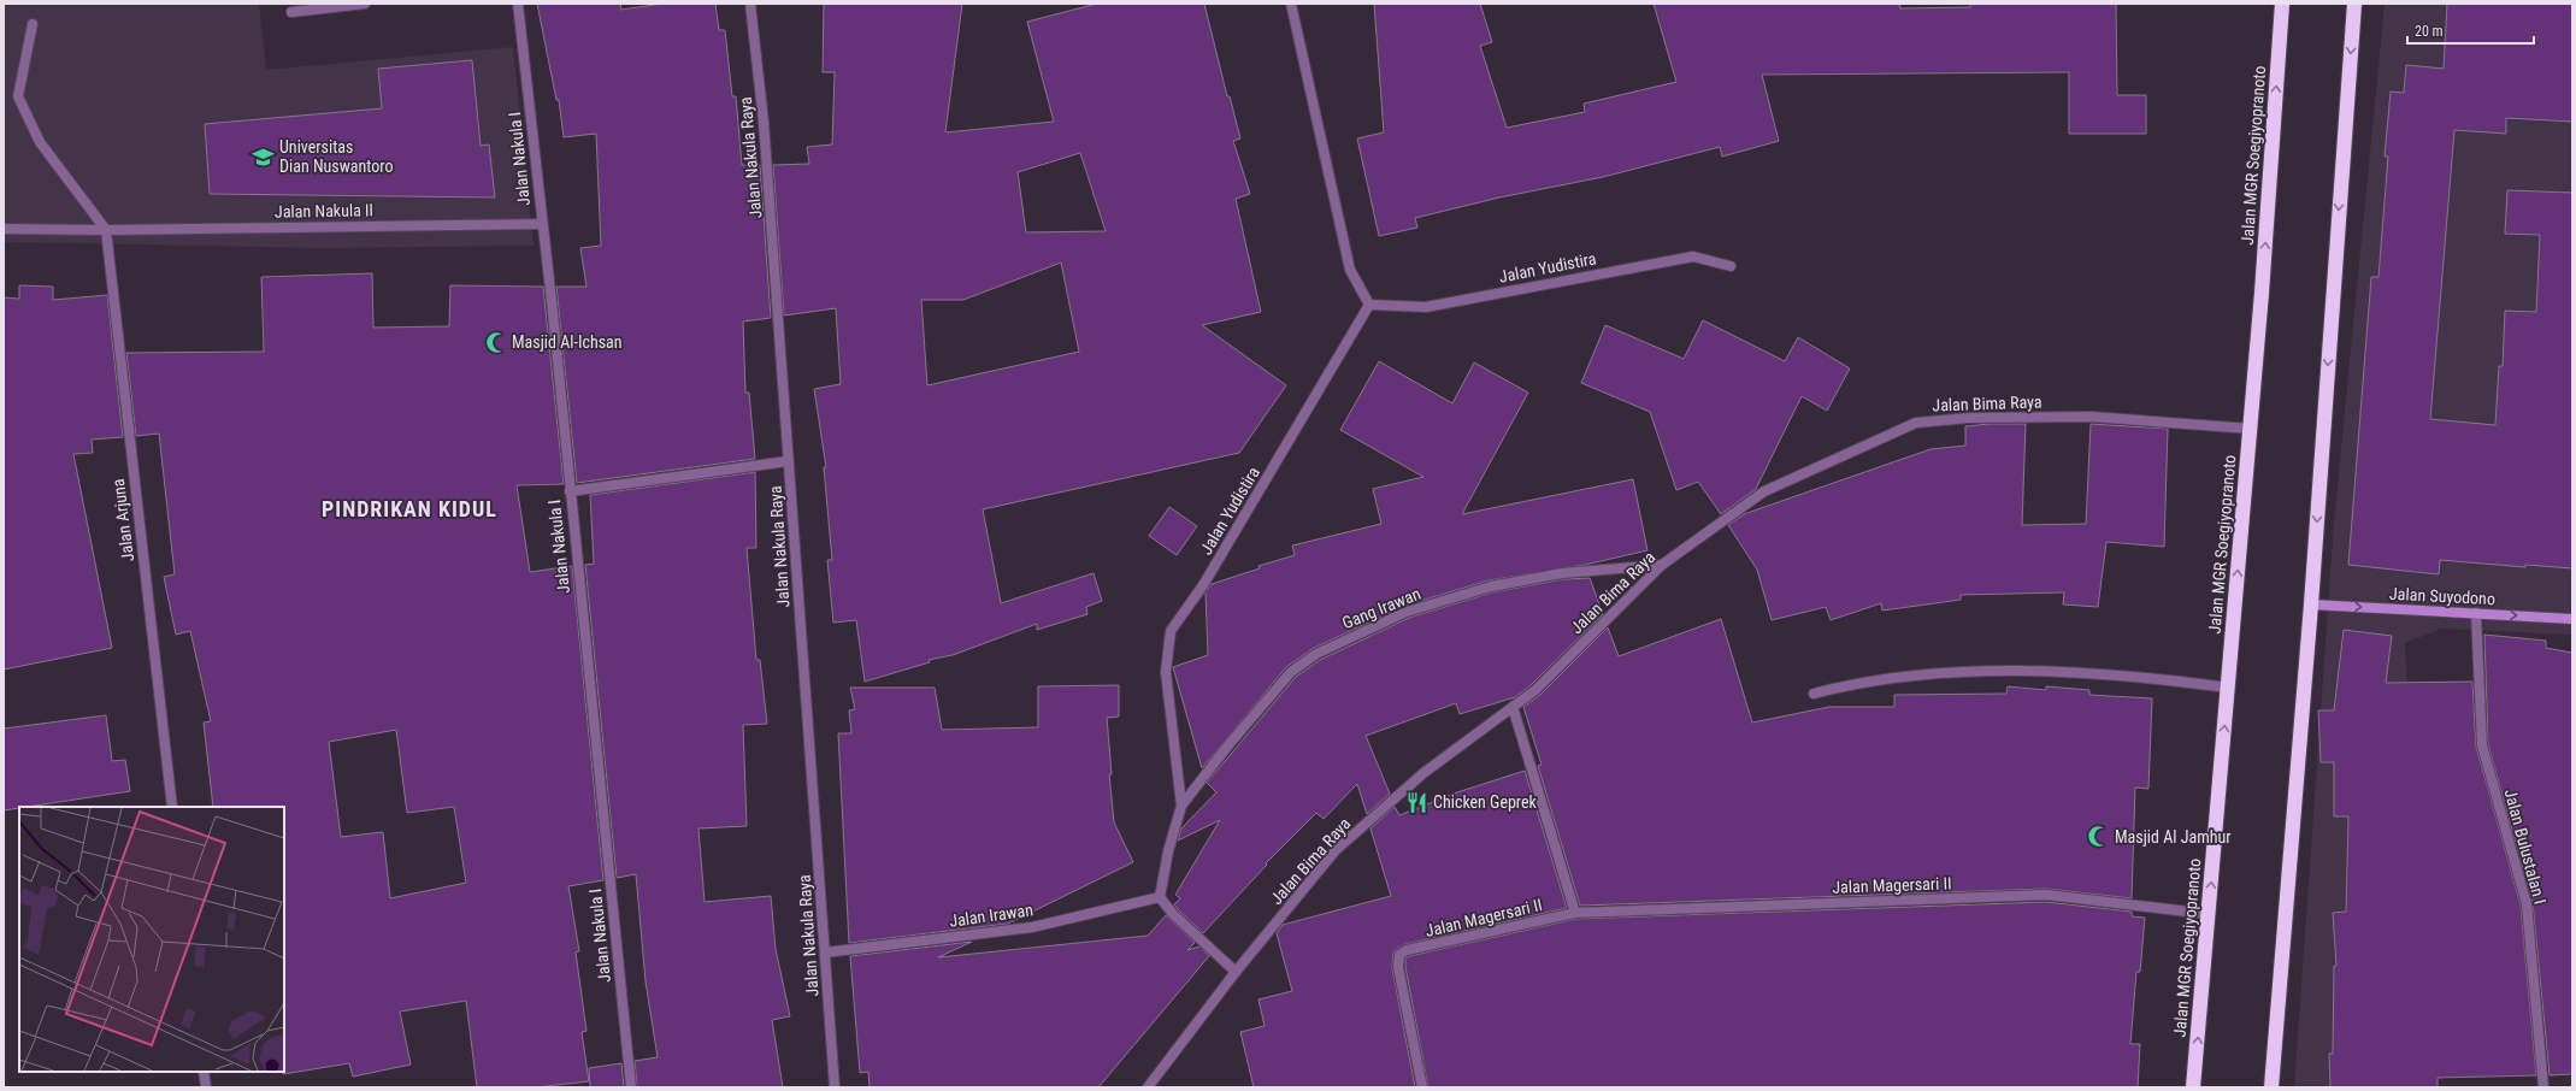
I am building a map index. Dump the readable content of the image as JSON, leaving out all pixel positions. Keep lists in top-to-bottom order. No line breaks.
{"streets":{"highway":["Jalan MGR Soegiyopranoto"],"street":["Jalan Nakula Raya","Jalan Nakula I","Jalan Nakula II","Jalan Yudistira","Jalan Bima Raya","Jalan Arjuna","Jalan Suyodono","Gang Irawan","Jalan Bulustalan I","Jalan Magersari II","Jalan Irawan"]},"crossings":[["Jalan MGR Soegiyopranoto","Jalan Bima Raya"],["Jalan MGR Soegiyopranoto","Jalan Magersari II"],["Jalan Nakula Raya","Jalan Irawan"],["Jalan Nakula I","Jalan Nakula II"],["Jalan Nakula II","Jalan Arjuna"],["Jalan Yudistira","Gang Irawan"],["Jalan Bima Raya","Gang Irawan"],["Jalan Suyodono","Jalan Bulustalan I"]],"one_way":["Jalan Suyodono"],"districts":["PINDRIKAN KIDUL"],"places":{"school or university":["Universitas Dian Nuswantoro"],"mosque":["Masjid Al-Ichsan","Masjid Al Jamhur"],"restaurant":["Chicken Geprek"]},"scale_bar":"20 m"}
